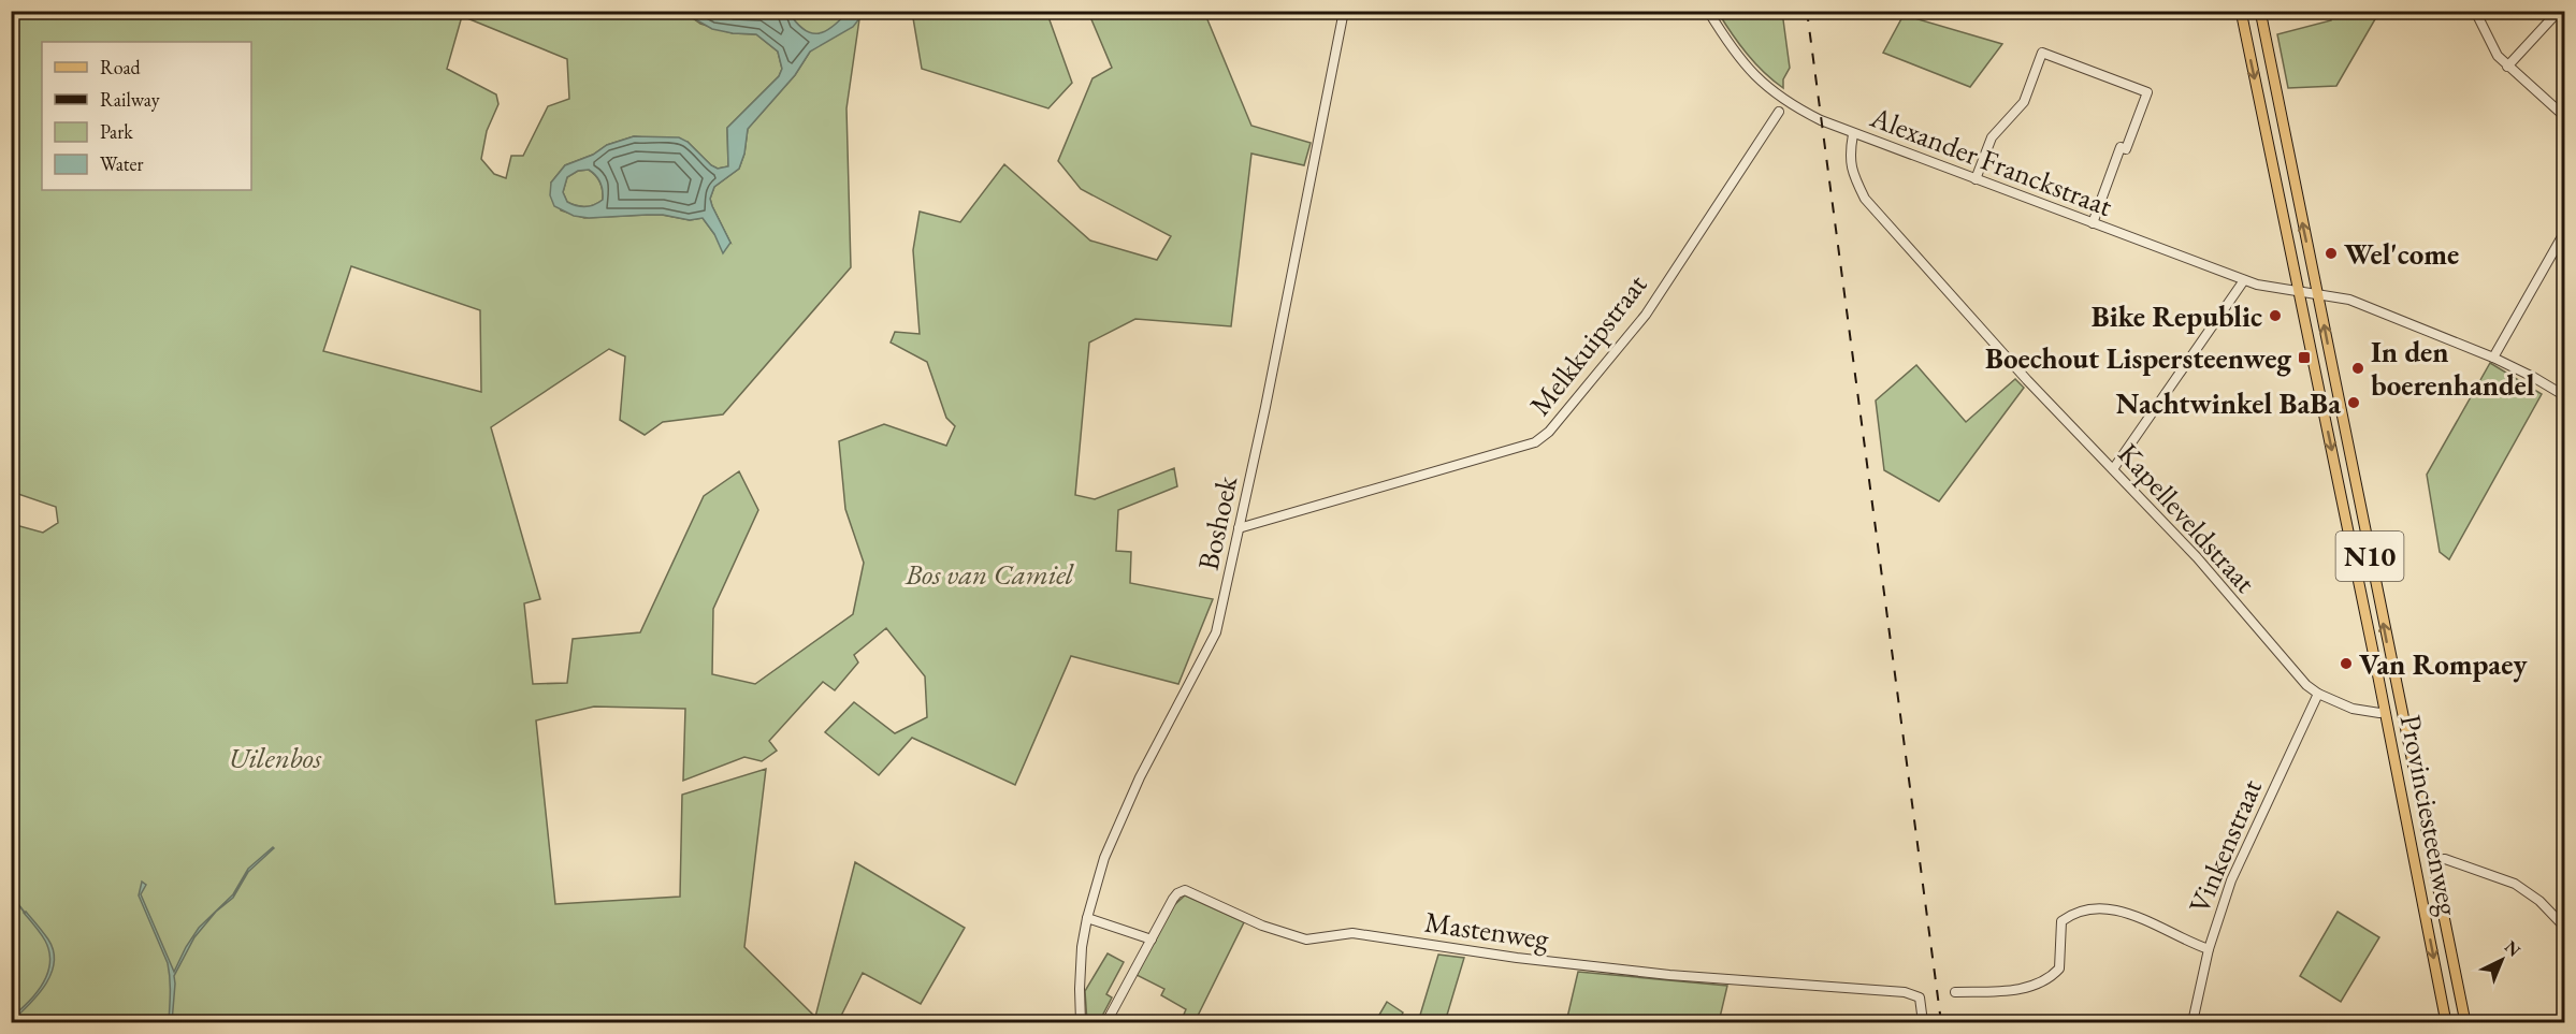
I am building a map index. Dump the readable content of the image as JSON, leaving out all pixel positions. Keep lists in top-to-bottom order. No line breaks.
{"streets":{"main road":["N10","Provinciesteenweg"],"street":["Alexander Franckstraat","Melkkuipstraat","Kapelleveldstraat","Boshoek","Vinkenstraat","Mastenweg"]},"crossings":[["Alexander Franckstraat","Kapelleveldstraat"],["Alexander Franckstraat","Provinciesteenweg"],["Melkkuipstraat","Boshoek"],["Kapelleveldstraat","Provinciesteenweg"],["Kapelleveldstraat","Vinkenstraat"]],"parks":["Bos van Camiel","Uilenbos"],"places":{"other":["Wel'come","Bike Republic","In den boerenhandel","Nachtwinkel BaBa","Van Rompaey"],"transit":["Boechout Lispersteenweg"]},"legend":["Road","Railway","Park","Water"],"north":"top right"}
